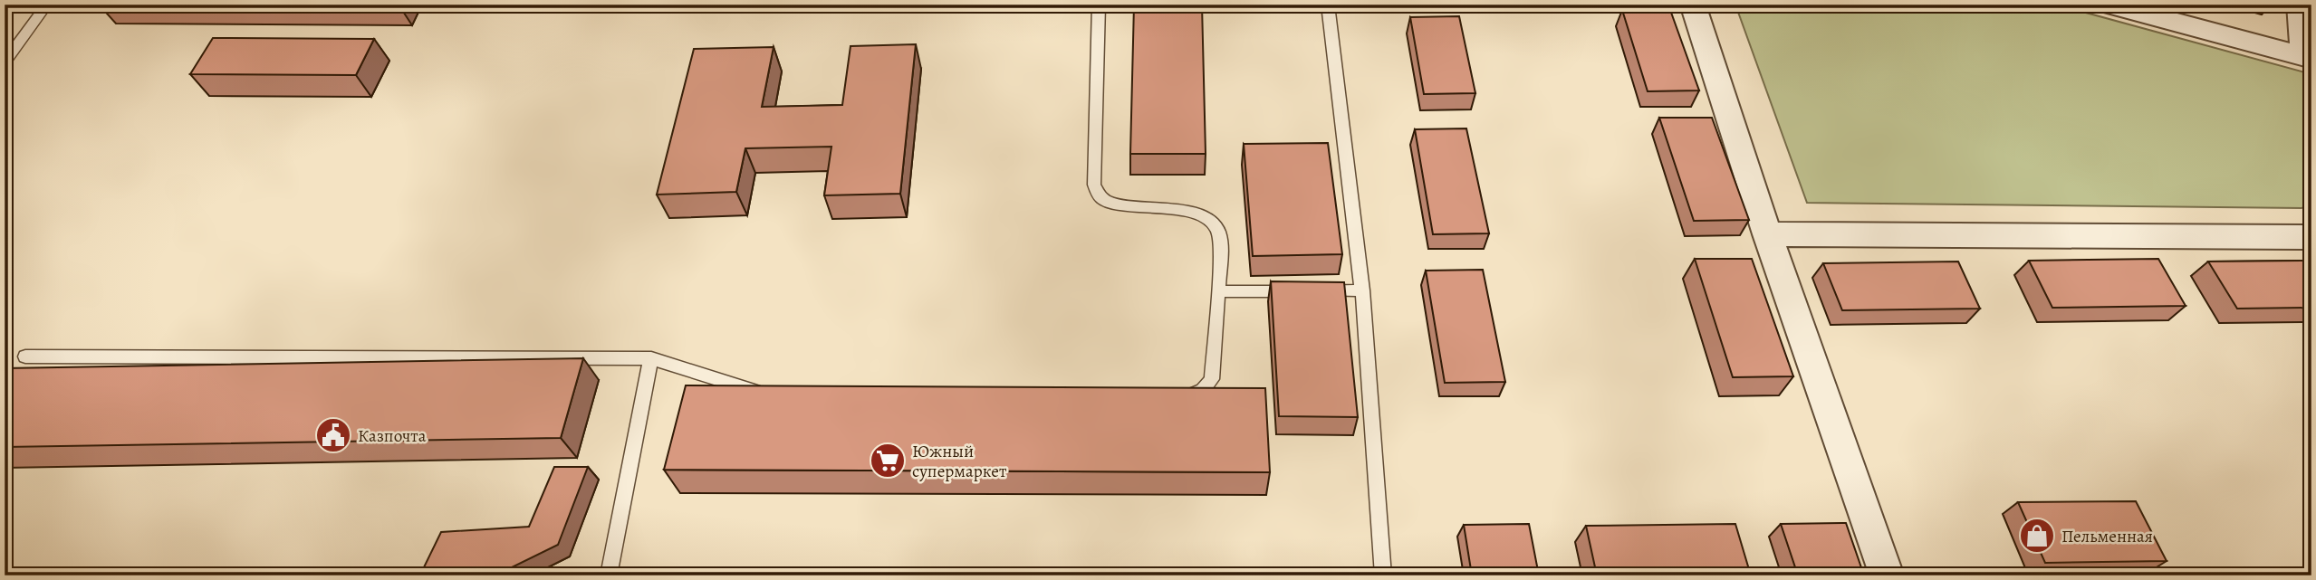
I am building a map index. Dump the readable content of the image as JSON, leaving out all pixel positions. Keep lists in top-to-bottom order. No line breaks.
{"places":{"public building":["Казпочта"],"supermarket":["Южный супермаркет"],"shop":["Пельменная"]}}
